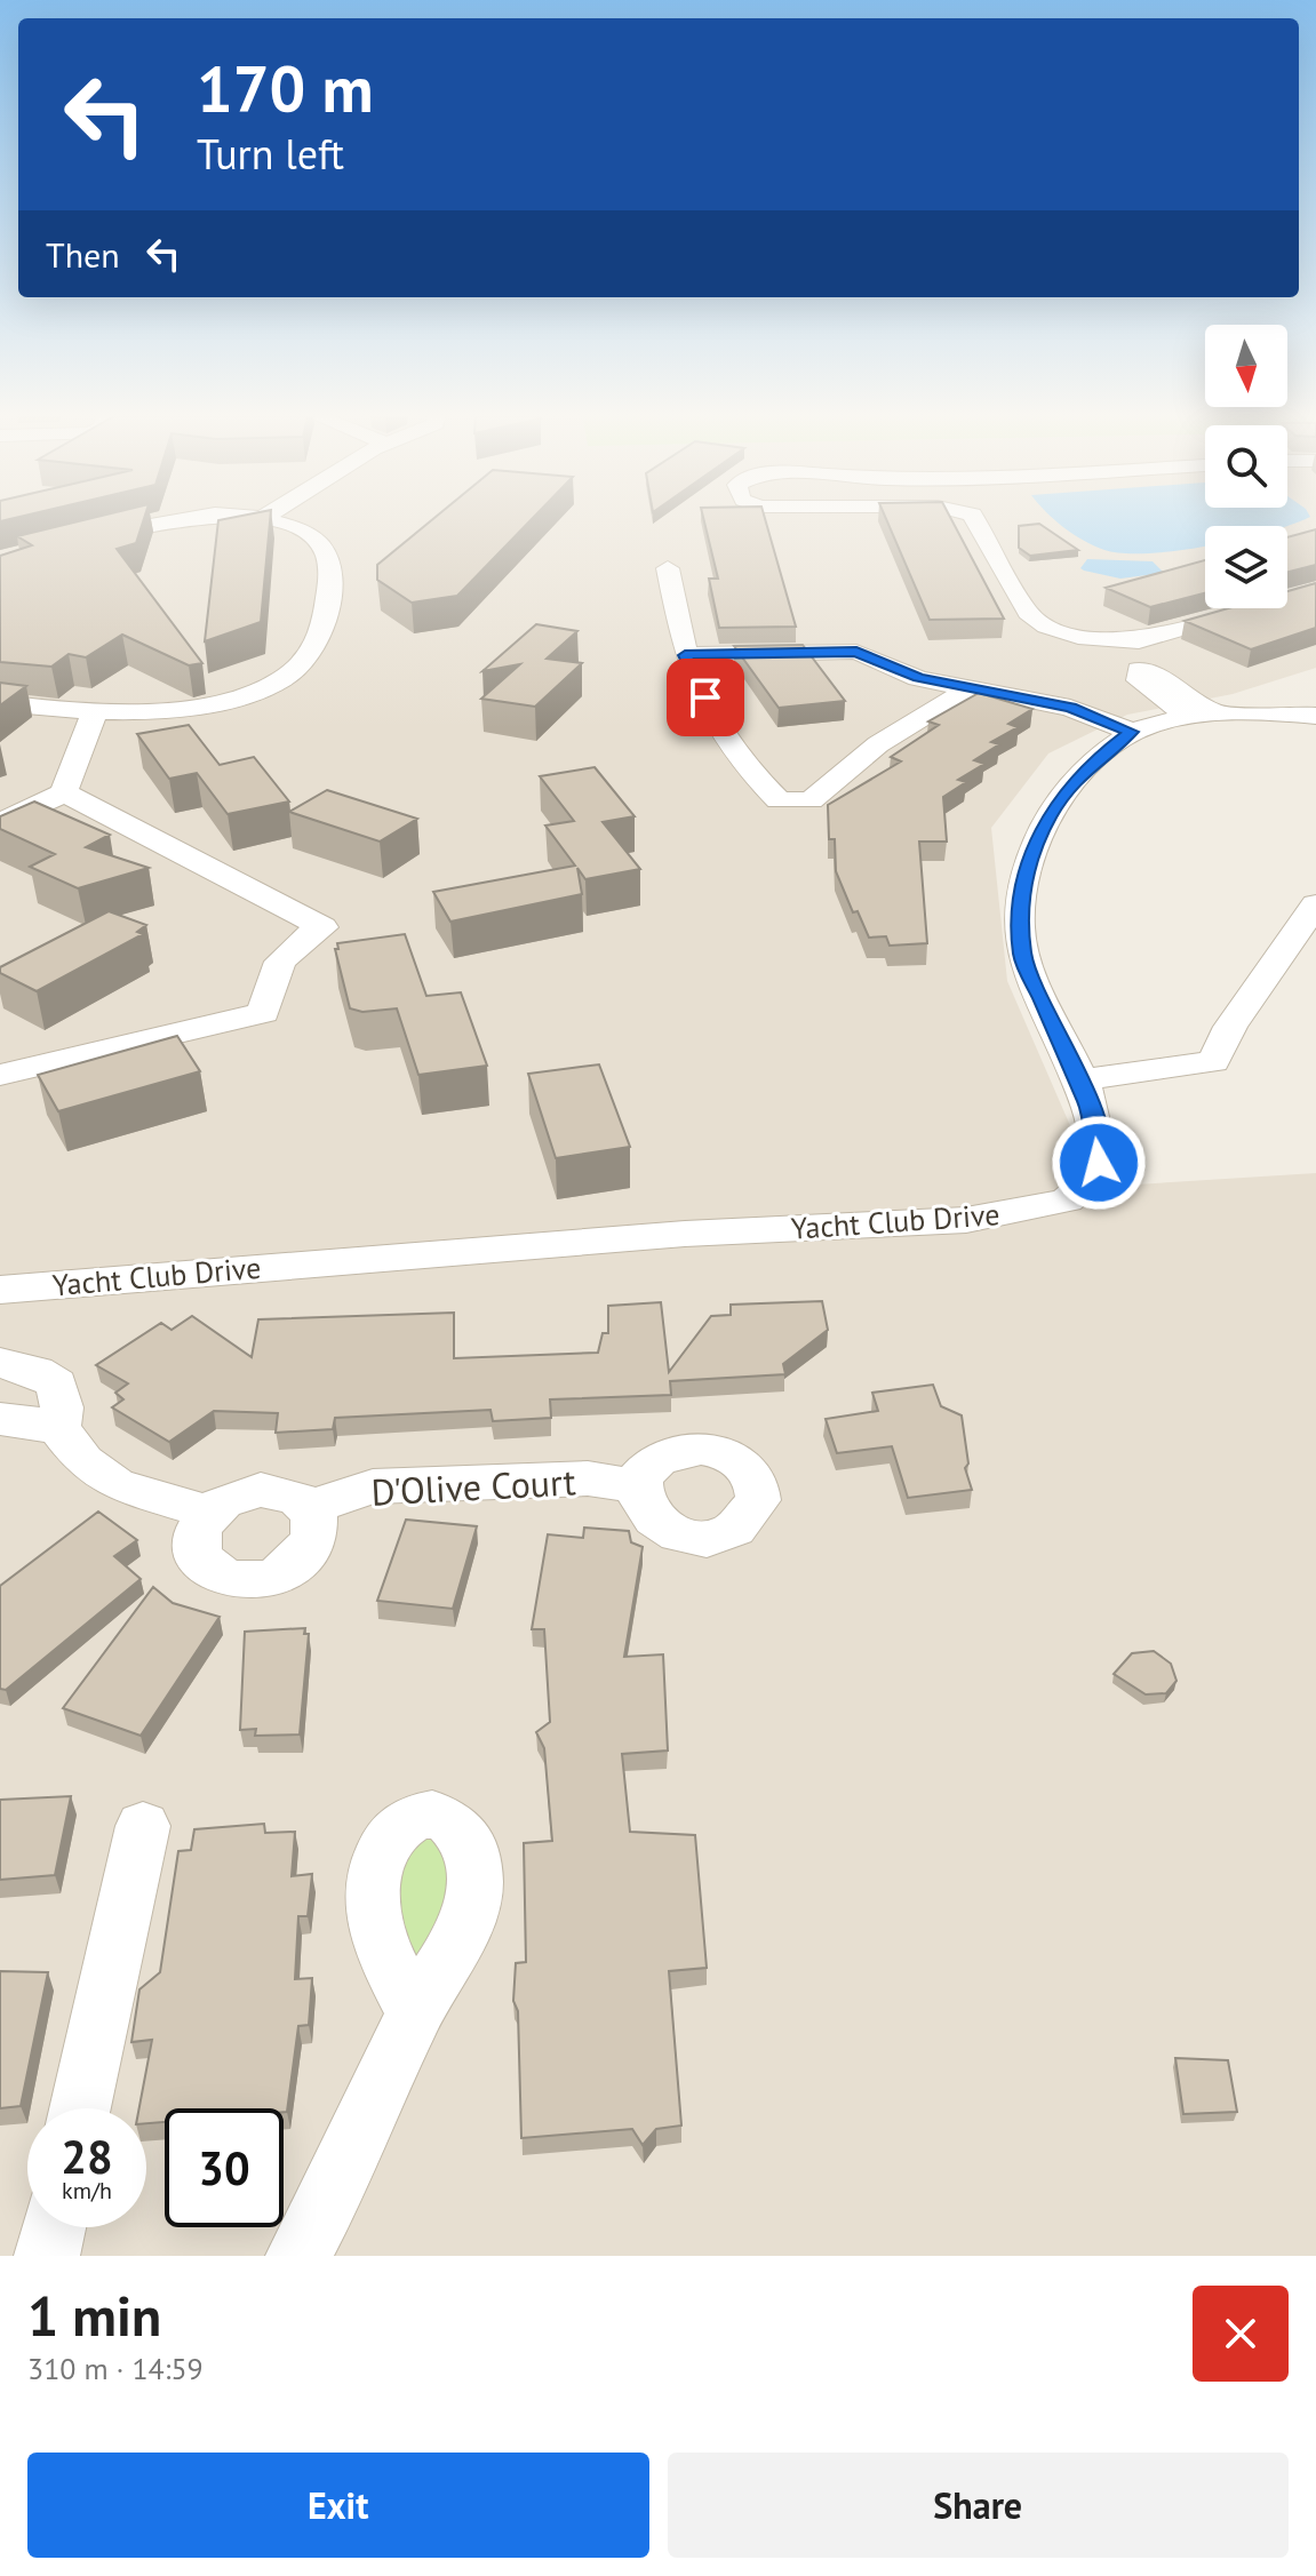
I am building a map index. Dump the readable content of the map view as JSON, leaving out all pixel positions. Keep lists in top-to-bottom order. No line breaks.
{"streets":{"street":["Yacht Club Drive","D'Olive Court"]},"north":"bottom","page":{"turn":["170 m","Turn left"],"then":"Then","speed":"28 km/h","limit":"30","heading":["1 min","310 m · 14:59"],"buttons":["Exit","Share"]}}
